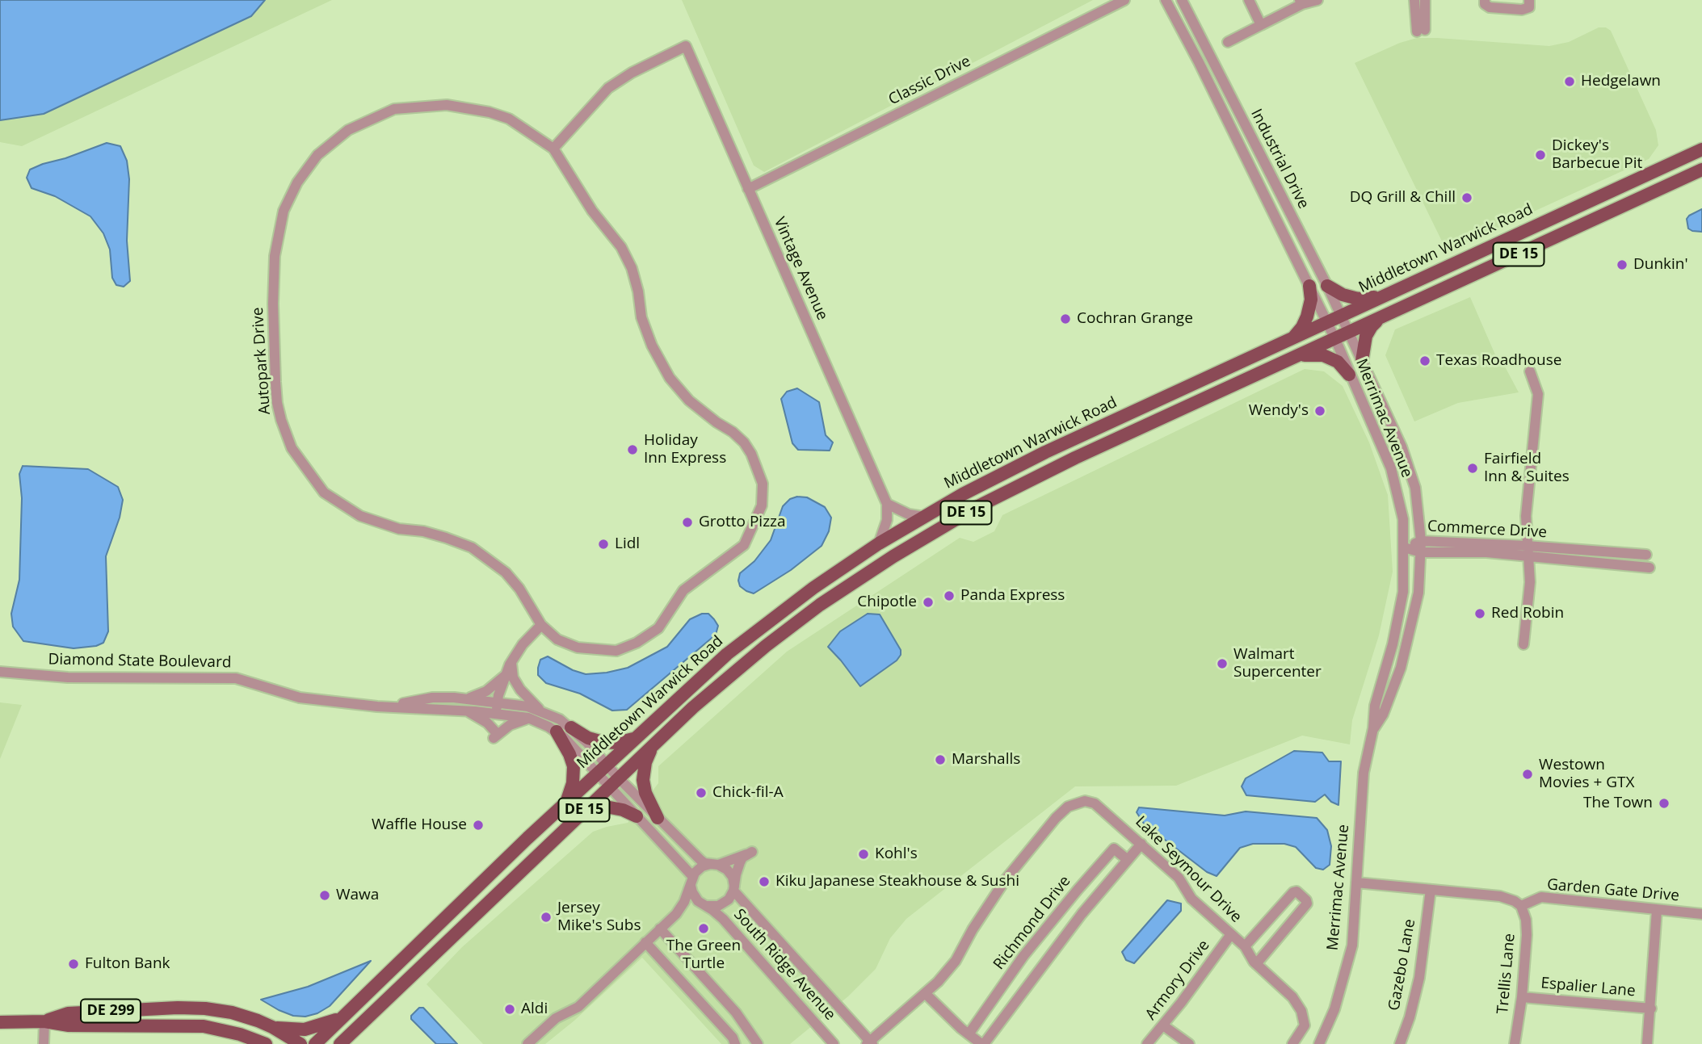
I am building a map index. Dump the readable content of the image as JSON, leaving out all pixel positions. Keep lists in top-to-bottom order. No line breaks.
{"streets":{"main road":["Middletown Warwick Road","DE 15","DE 299"],"street":["Classic Drive","Industrial Drive","Vintage Avenue","Autopark Drive","Merrimac Avenue","Commerce Drive","Diamond State Boulevard","Lake Seymour Drive","Garden Gate Drive","Richmond Drive","South Ridge Avenue","Gazebo Lane","Trellis Lane","Armory Drive","Espalier Lane"]},"crossings":[["Classic Drive","Vintage Avenue"],["Industrial Drive","Middletown Warwick Road"],["Industrial Drive","Merrimac Avenue"],["Middletown Warwick Road","DE 15"],["Middletown Warwick Road","Merrimac Avenue"],["Middletown Warwick Road","Diamond State Boulevard"],["Middletown Warwick Road","South Ridge Avenue"],["Middletown Warwick Road","DE 299"],["Vintage Avenue","Autopark Drive"],["Merrimac Avenue","Commerce Drive"],["Diamond State Boulevard","South Ridge Avenue"],["Lake Seymour Drive","South Ridge Avenue"],["Lake Seymour Drive","Armory Drive"],["Garden Gate Drive","Trellis Lane"],["Trellis Lane","Espalier Lane"]],"places":["Hedgelawn","Dickey's Barbecue Pit","DQ Grill & Chill","Dunkin'","Cochran Grange","Texas Roadhouse","Wendy's","Holiday Inn Express","Fairfield Inn & Suites","Grotto Pizza","Lidl","Panda Express","Chipotle","Red Robin","Walmart Supercenter","Marshalls","Westown Movies + GTX","Chick-fil-A","The Town","Waffle House","Kohl's","Kiku Japanese Steakhouse & Sushi","Wawa","Jersey Mike's Subs","The Green Turtle","Fulton Bank","Aldi"]}
